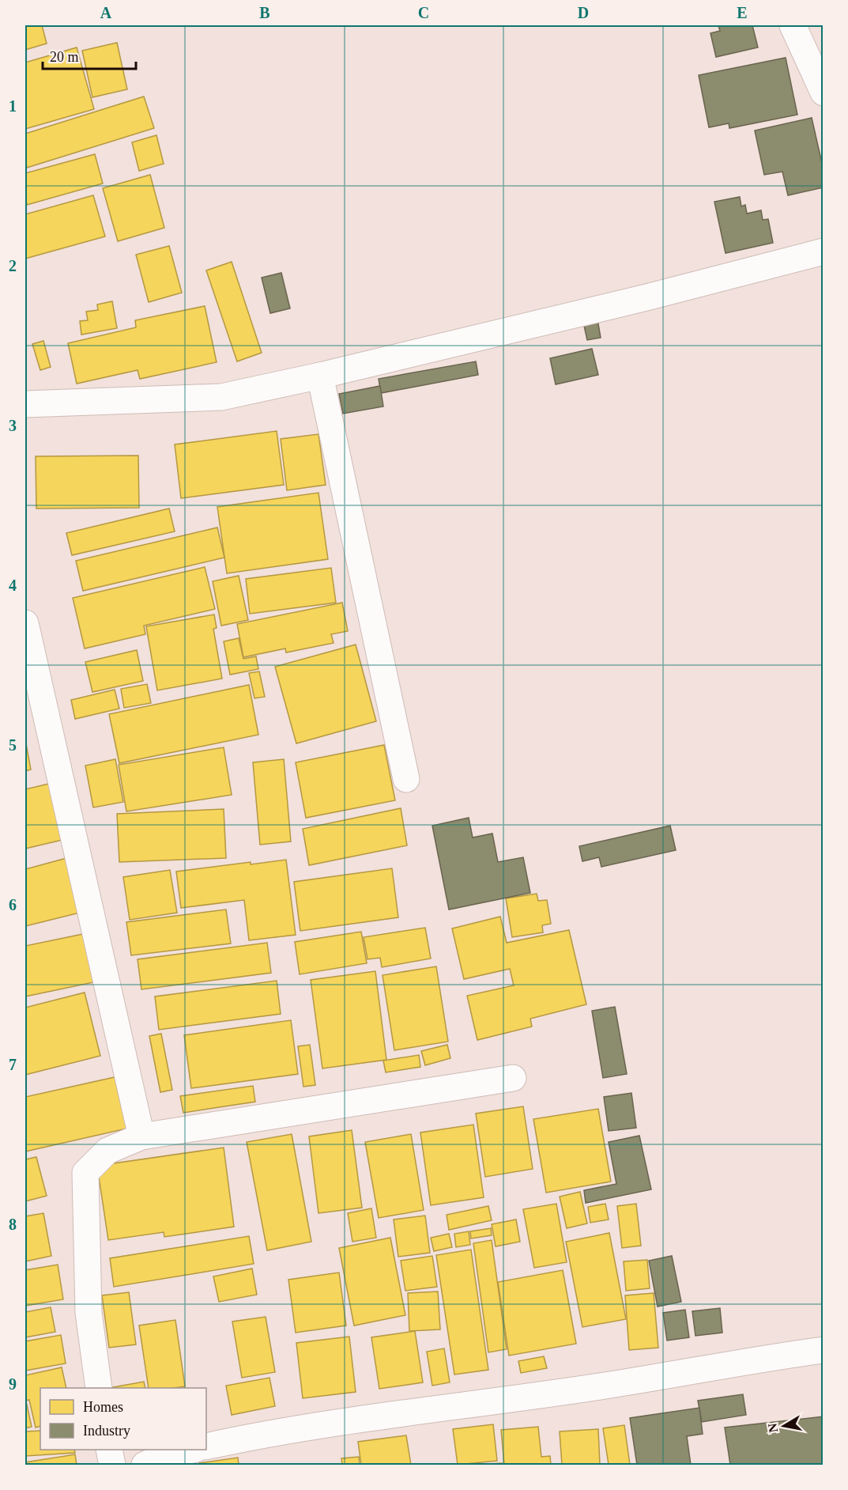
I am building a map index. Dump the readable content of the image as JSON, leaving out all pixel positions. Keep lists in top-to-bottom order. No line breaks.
{"legend":["Homes","Industry"],"scale_bar":"20 m","north":"left","grid":{"columns":["A","B","C","D","E"],"rows":["1","2","3","4","5","6","7","8","9"]}}
